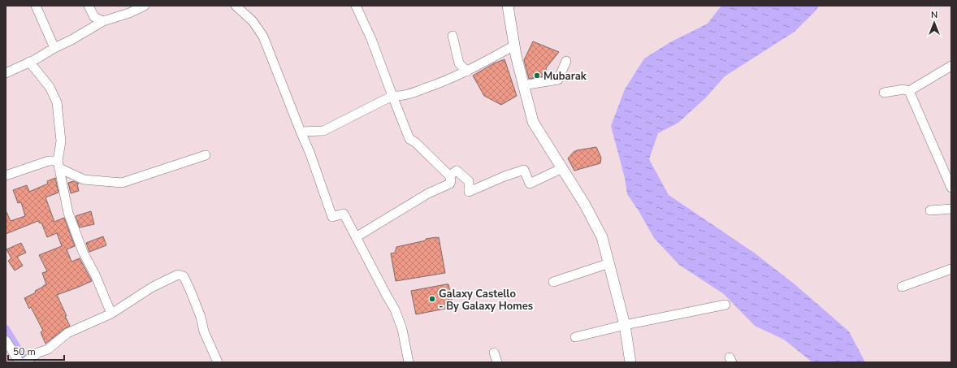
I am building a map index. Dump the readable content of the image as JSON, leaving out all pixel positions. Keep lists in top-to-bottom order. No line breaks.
{"places":["Mubarak","Galaxy Castello - By Galaxy Homes"],"scale_bar":"50 m","north":"top"}
